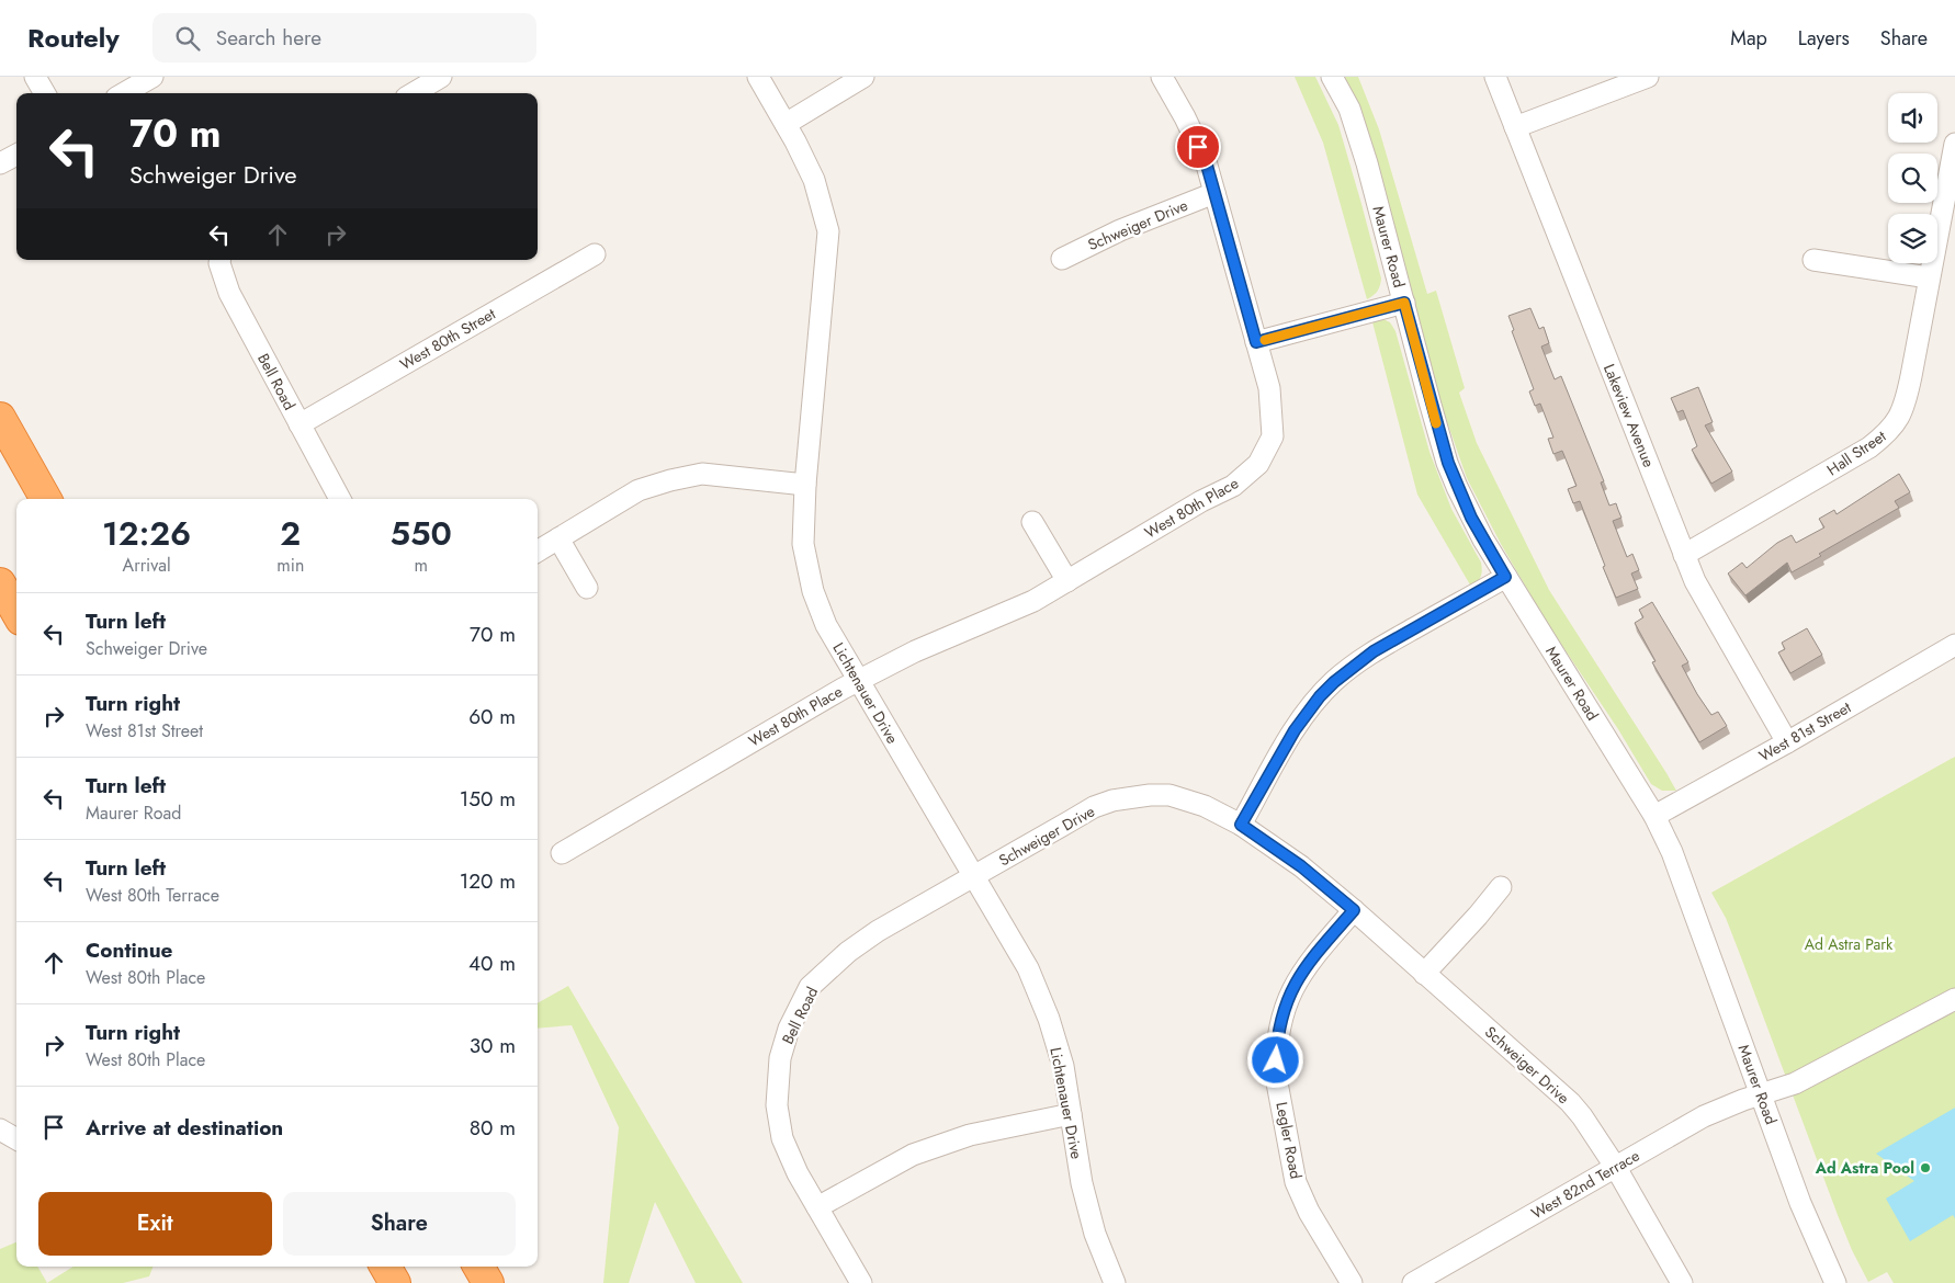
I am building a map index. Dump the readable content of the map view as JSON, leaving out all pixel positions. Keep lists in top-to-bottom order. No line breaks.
{"streets":{"street":["Schweiger Drive","Maurer Road","West 80th Street","Bell Road","Lakeview Avenue","Hall Street","West 80th Place","Lichtenauer Drive","West 81st Street","Legler Road","West 82nd Terrace"]},"crossings":[["Schweiger Drive","Bell Road"],["Schweiger Drive","West 80th Place"],["Schweiger Drive","Lichtenauer Drive"],["Schweiger Drive","Legler Road"],["Schweiger Drive","West 82nd Terrace"],["Maurer Road","West 81st Street"],["Maurer Road","West 82nd Terrace"],["West 80th Street","Bell Road"],["Bell Road","Lichtenauer Drive"],["Lakeview Avenue","Hall Street"],["Lakeview Avenue","West 81st Street"],["West 80th Place","Lichtenauer Drive"]],"parks":["Ad Astra Park"],"places":["Ad Astra Pool"],"page":{"header":"Routely","search":"Search here","nav":["Map","Layers","Share"],"turn":["70 m","Schweiger Drive"],"eta":["12:26","Arrival","2","min","550","m"],"list":[{"name":"Turn left","note":"Schweiger Drive","value":"70 m"},{"name":"Turn right","note":"West 81st Street","value":"60 m"},{"name":"Turn left","note":"Maurer Road","value":"150 m"},{"name":"Turn left","note":"West 80th Terrace","value":"120 m"},{"name":"Continue","note":"West 80th Place","value":"40 m"},{"name":"Turn right","note":"West 80th Place","value":"30 m"},{"name":"Arrive at destination","value":"80 m"}],"buttons":["Exit","Share"]}}
